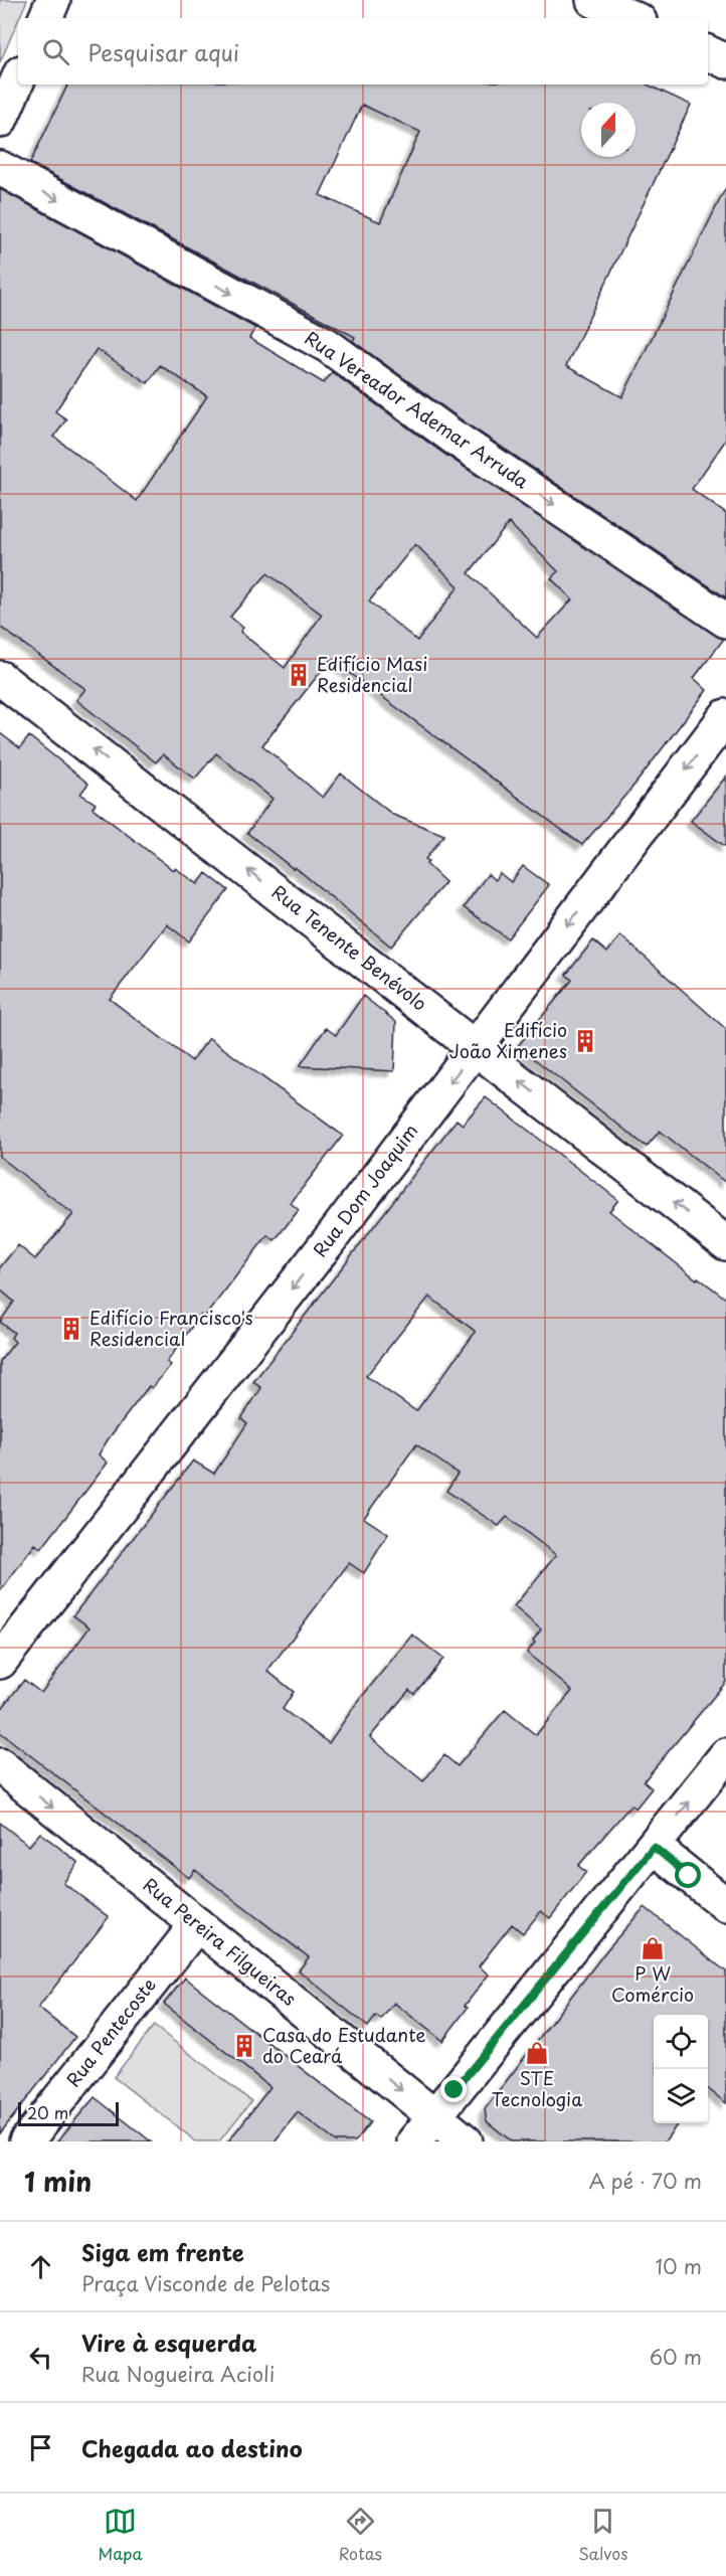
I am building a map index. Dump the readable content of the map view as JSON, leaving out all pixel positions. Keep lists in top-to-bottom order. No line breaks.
{"streets":{"street":["Rua Vereador Ademar Arruda","Rua Tenente Benévolo","Rua Dom Joaquim","Rua Pereira Filgueiras","Rua Pentecoste"]},"crossings":[["Rua Tenente Benévolo","Rua Dom Joaquim"],["Rua Pereira Filgueiras","Rua Pentecoste"]],"one_way":["Rua Vereador Ademar Arruda","Rua Tenente Benévolo","Rua Dom Joaquim","Rua Pereira Filgueiras"],"places":{"building":["Edifício Masi Residencial","Edifício João Ximenes","Edifício Francisco's Residencial","Casa do Estudante do Ceará"],"shop":["P W Comércio","STE Tecnologia"]},"scale_bar":"20 m","north":"top","page":{"search":"Pesquisar aqui","scale":"20 m","heading":["1 min","A pé · 70 m"],"list":[["Siga em frente","Praça Visconde de Pelotas","10 m"],["Vire à esquerda","Rua Nogueira Acioli","60 m"],"Chegada ao destino"],"nav":["Mapa","Rotas","Salvos"]}}
